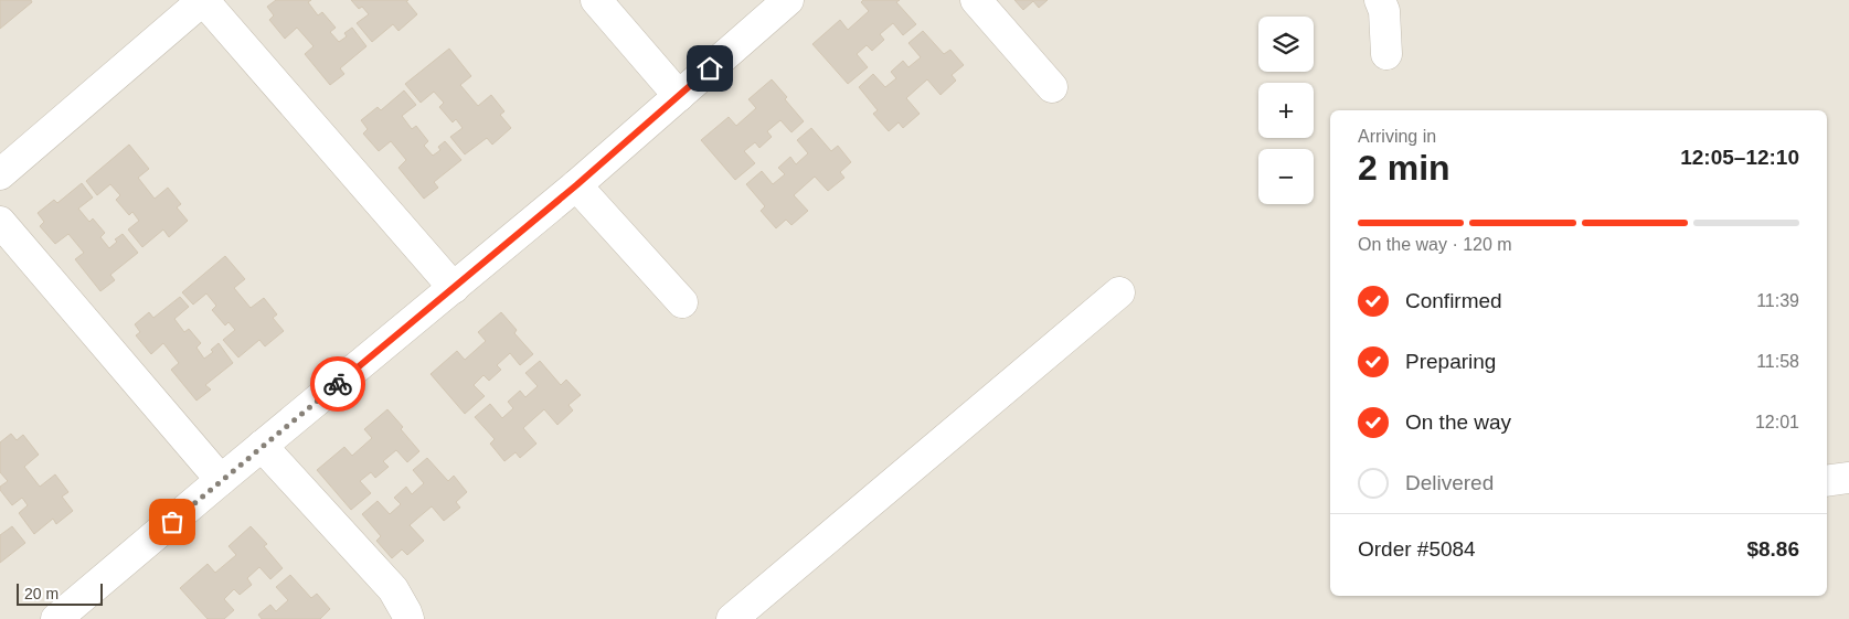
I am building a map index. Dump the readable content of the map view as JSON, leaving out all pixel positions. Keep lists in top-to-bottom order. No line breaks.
{"scale_bar":"20 m","page":{"map_buttons":["+","−"],"heading":["2 min","Arriving in","12:05–12:10"],"panel":["Order #5084","$8.86"],"bar":"On the way · 120 m","list":[["Confirmed","11:39"],["Preparing","11:58"],["On the way","12:01"],"Delivered"],"scale":"20 m"}}
